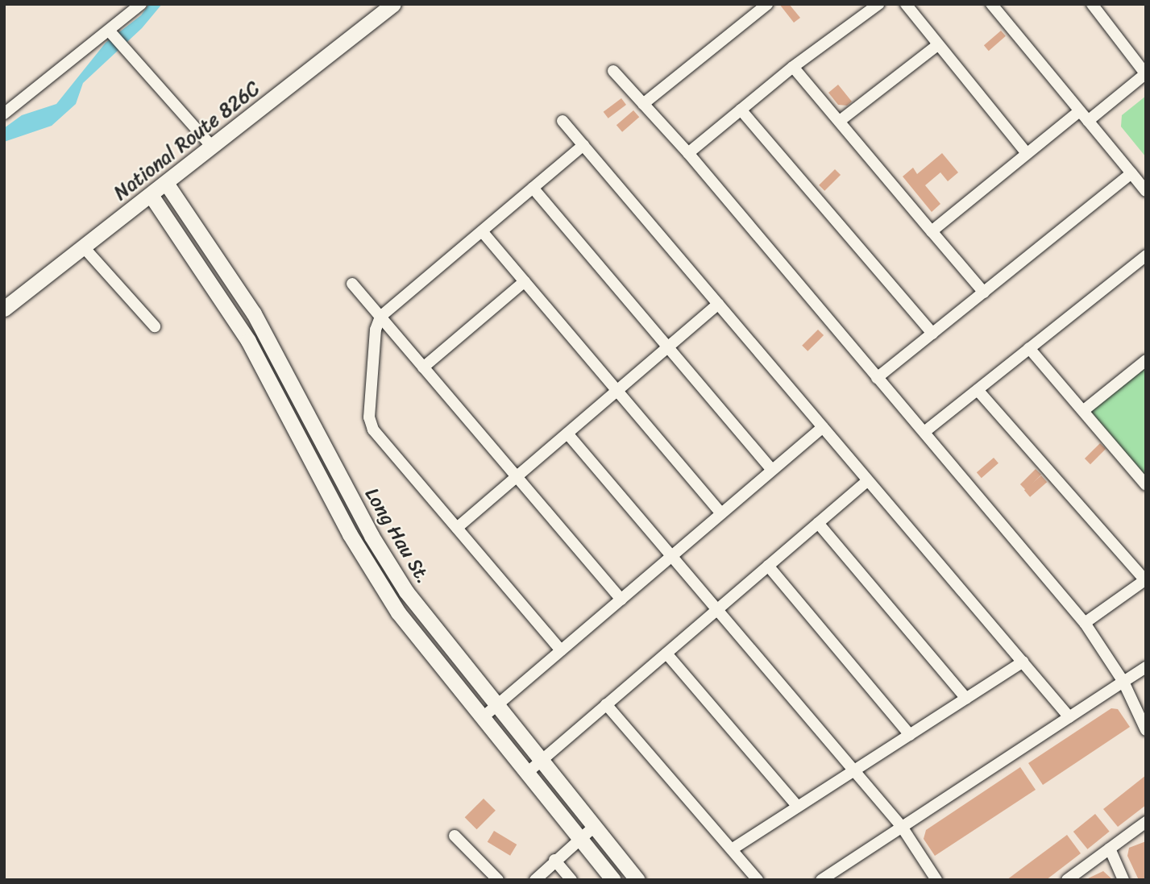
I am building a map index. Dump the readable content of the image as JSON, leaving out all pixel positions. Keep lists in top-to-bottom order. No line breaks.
{"streets":{"main road":["National Route 826C","Long Hau St."]},"crossings":[["National Route 826C","Long Hau St."]]}
